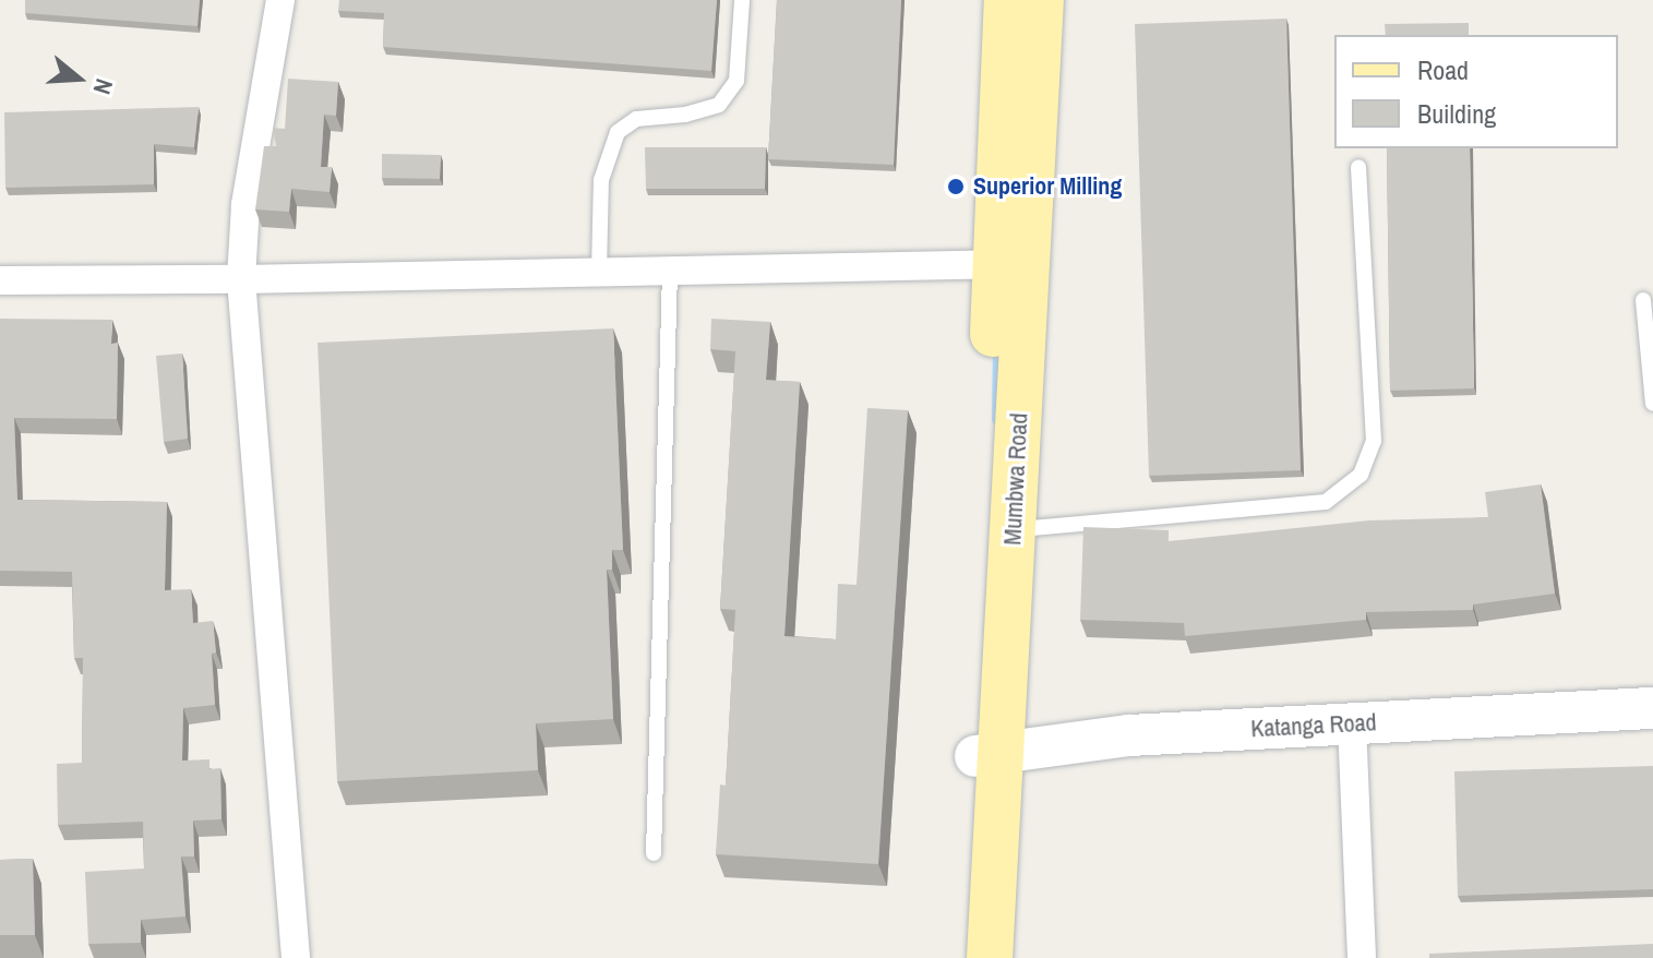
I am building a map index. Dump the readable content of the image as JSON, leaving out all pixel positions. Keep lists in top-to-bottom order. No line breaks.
{"streets":{"main road":["Mumbwa Road"],"street":["Katanga Road"]},"crossings":[["Mumbwa Road","Katanga Road"]],"places":["Superior Milling"],"legend":["Road","Building"],"north":"right"}
